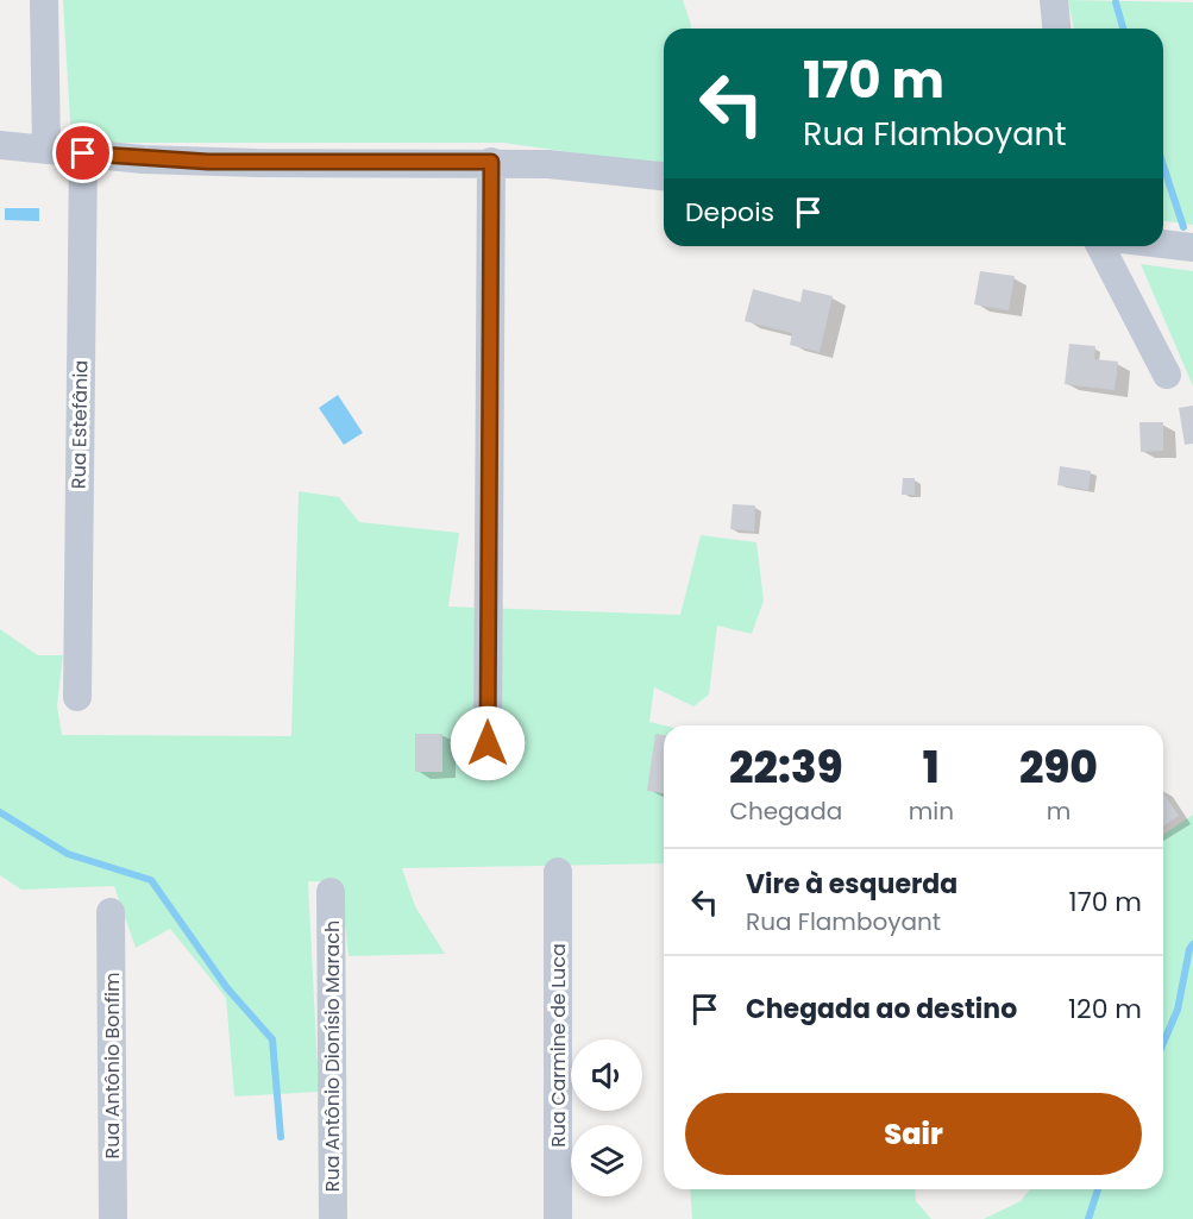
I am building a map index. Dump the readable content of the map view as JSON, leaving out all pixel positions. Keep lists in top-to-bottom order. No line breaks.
{"streets":{"street":["Rua Estefânia","Rua Carmine de Luca","Rua Antônio Dionísio Marach","Rua Antônio Bonfim"]},"page":{"turn":["170 m","Rua Flamboyant"],"then":"Depois","eta":["22:39","Chegada","1","min","290","m"],"list":[{"name":"Vire à esquerda","note":"Rua Flamboyant","value":"170 m"},{"name":"Chegada ao destino","value":"120 m"}],"buttons":"Sair"}}
